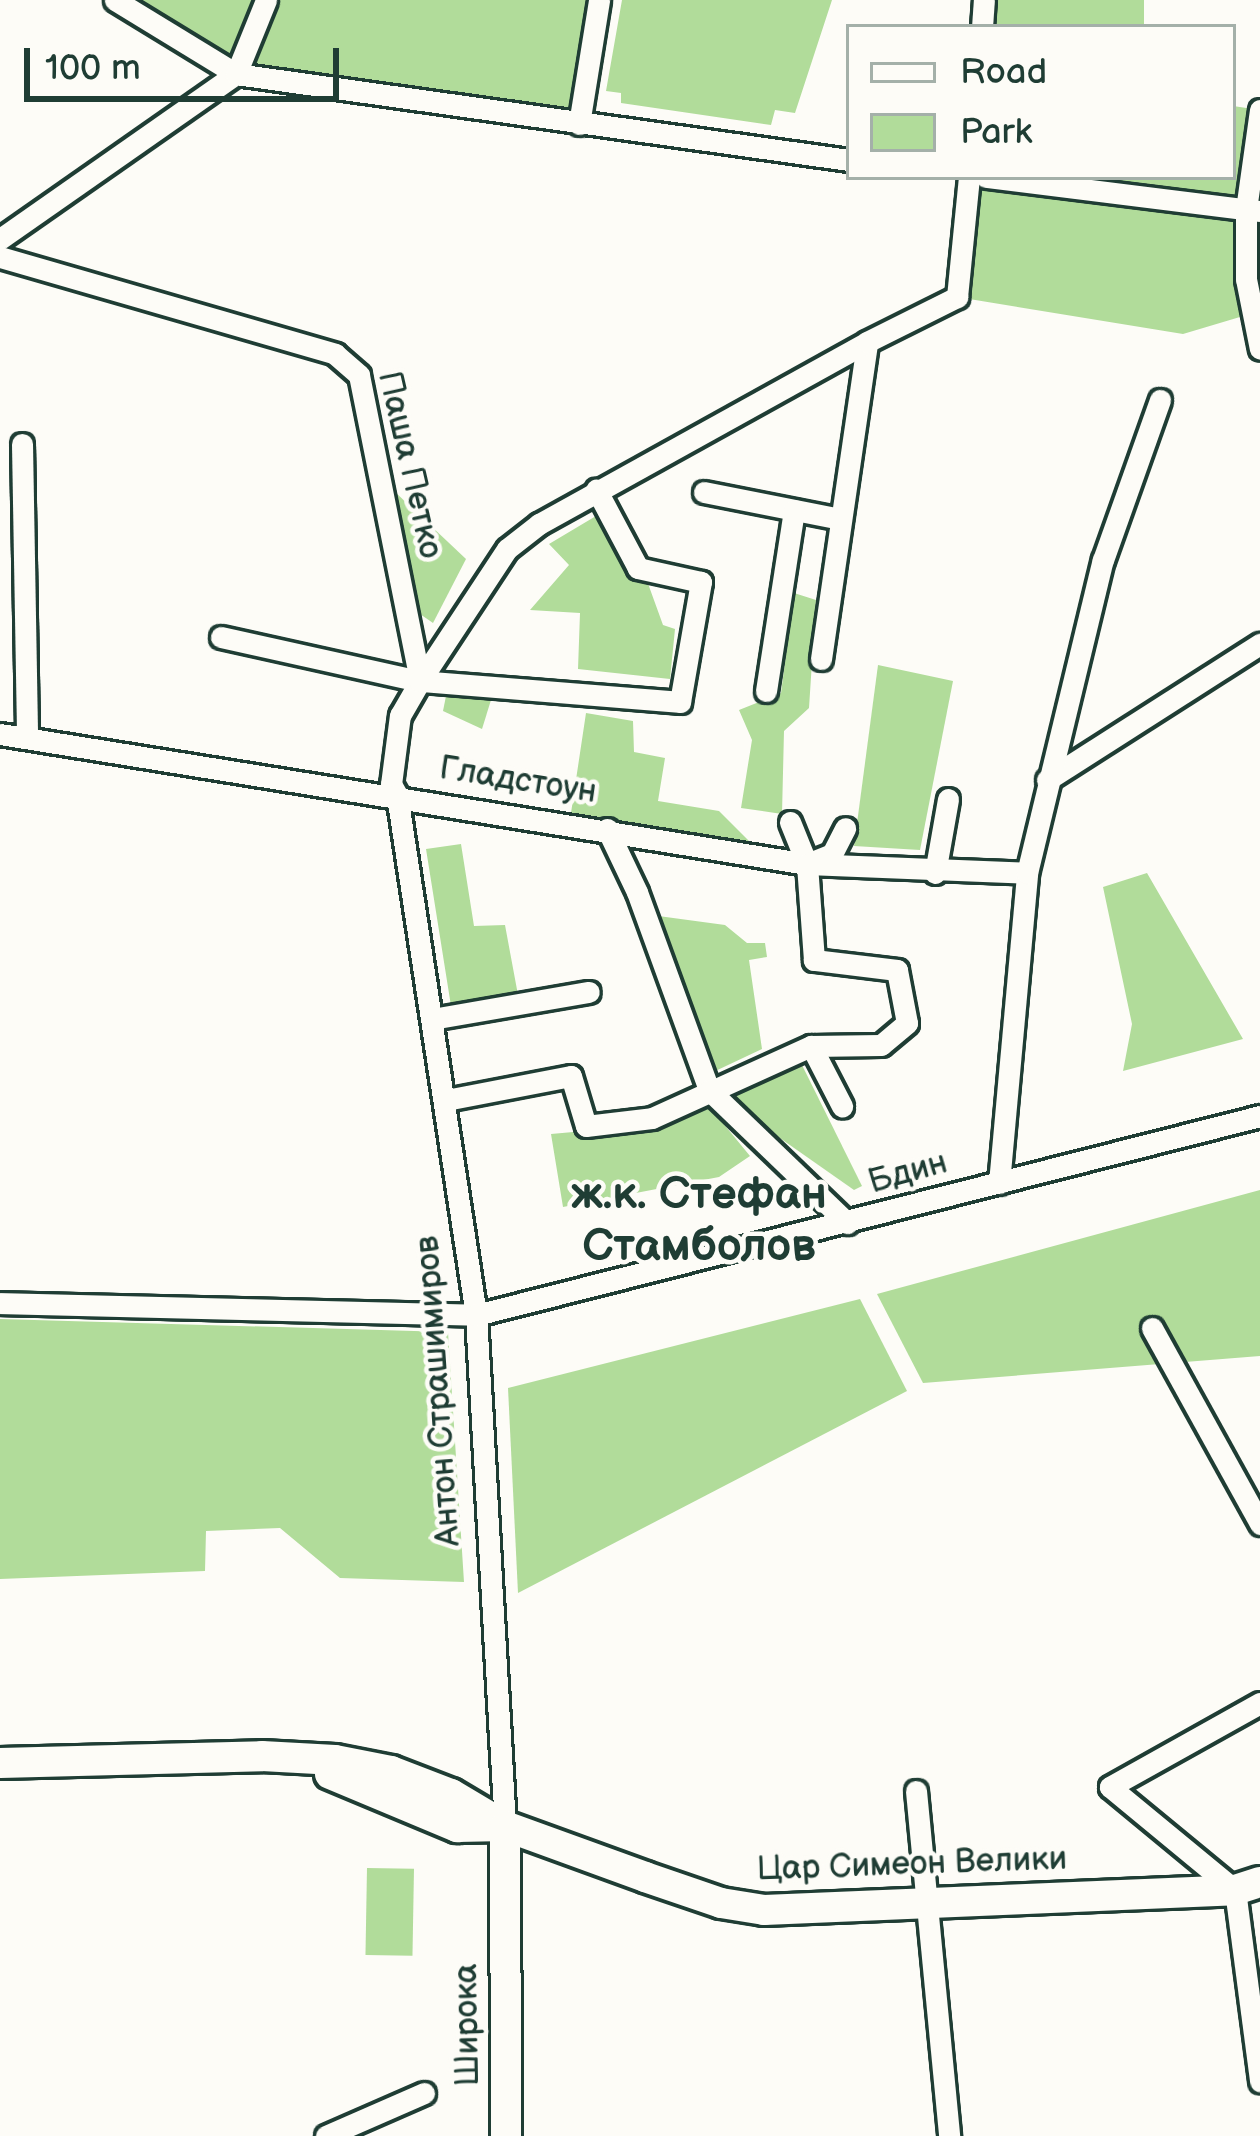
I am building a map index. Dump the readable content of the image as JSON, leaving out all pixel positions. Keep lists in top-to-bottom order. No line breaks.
{"streets":{"main road":["Антон Страшимиров","Цар Симеон Велики","Широка"],"street":["Паша Петко","Гладстоун","Бдин"]},"crossings":[["Гладстоун","Антон Страшимиров"],["Бдин","Антон Страшимиров"],["Антон Страшимиров","Цар Симеон Велики"],["Антон Страшимиров","Широка"]],"districts":["ж.к. Стефан Стамболов"],"legend":["Road","Park"],"scale_bar":"100 m"}
